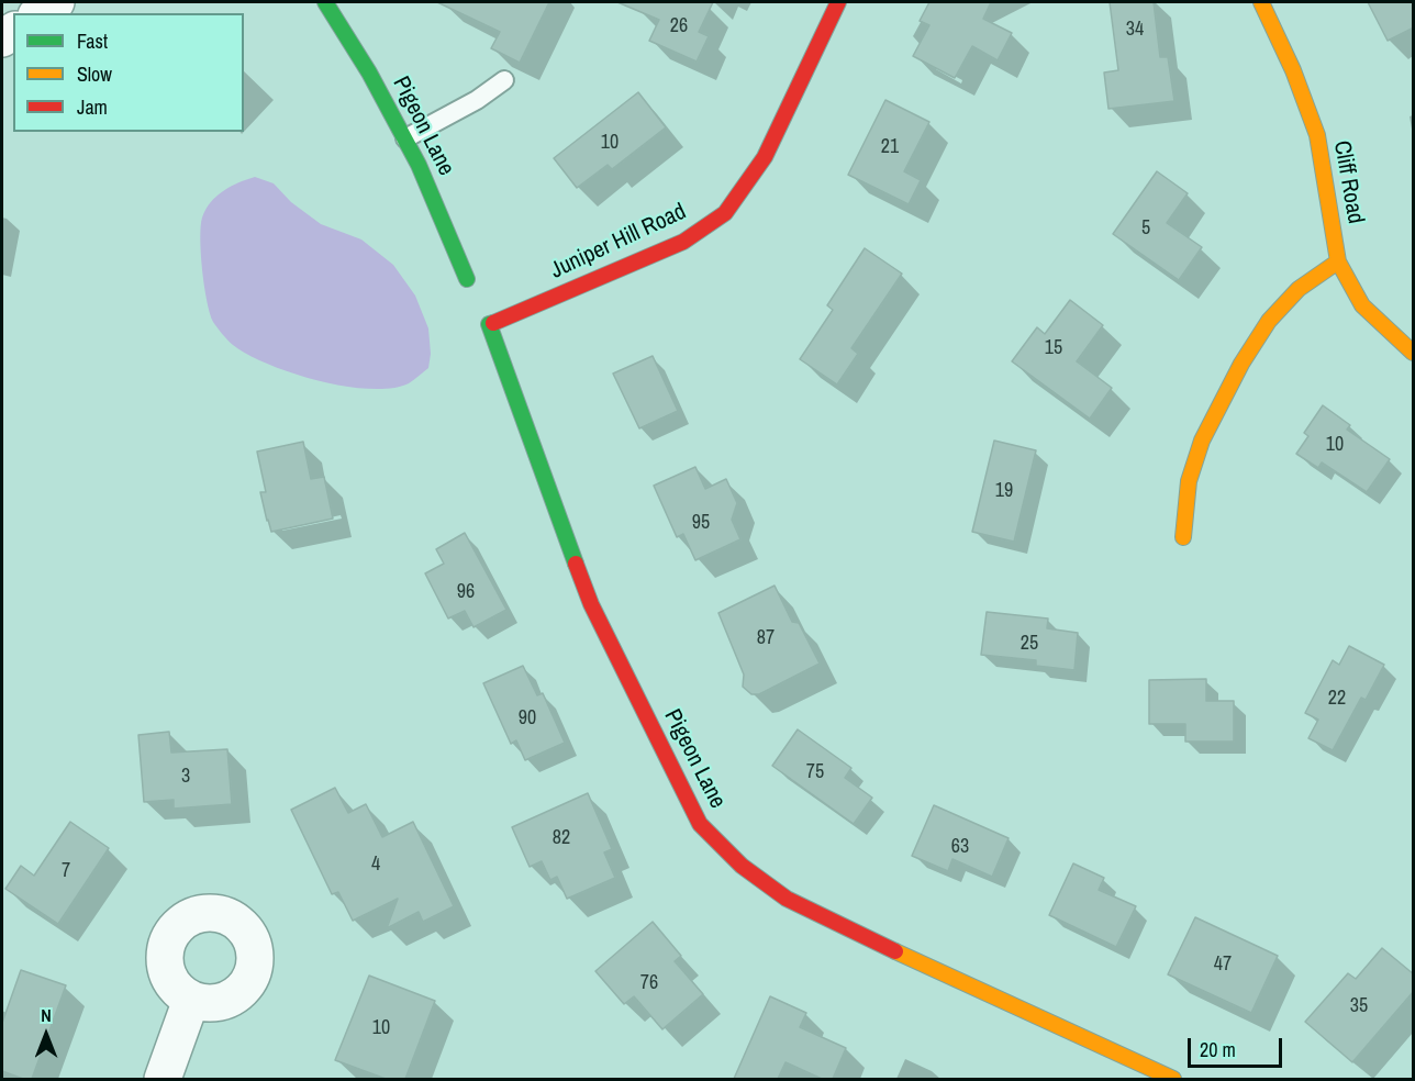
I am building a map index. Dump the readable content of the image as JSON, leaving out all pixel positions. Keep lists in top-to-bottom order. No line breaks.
{"streets":{"street":["Pigeon Lane","Cliff Road","Juniper Hill Road"]},"crossings":[["Pigeon Lane","Juniper Hill Road"]],"house_numbers":["26","34","10","21","5","15","10","19","95","96","87","25","22","90","75","3","82","63","4","7","47","76","35","10"],"legend":["Fast","Slow","Jam"],"scale_bar":"20 m","north":"top"}
